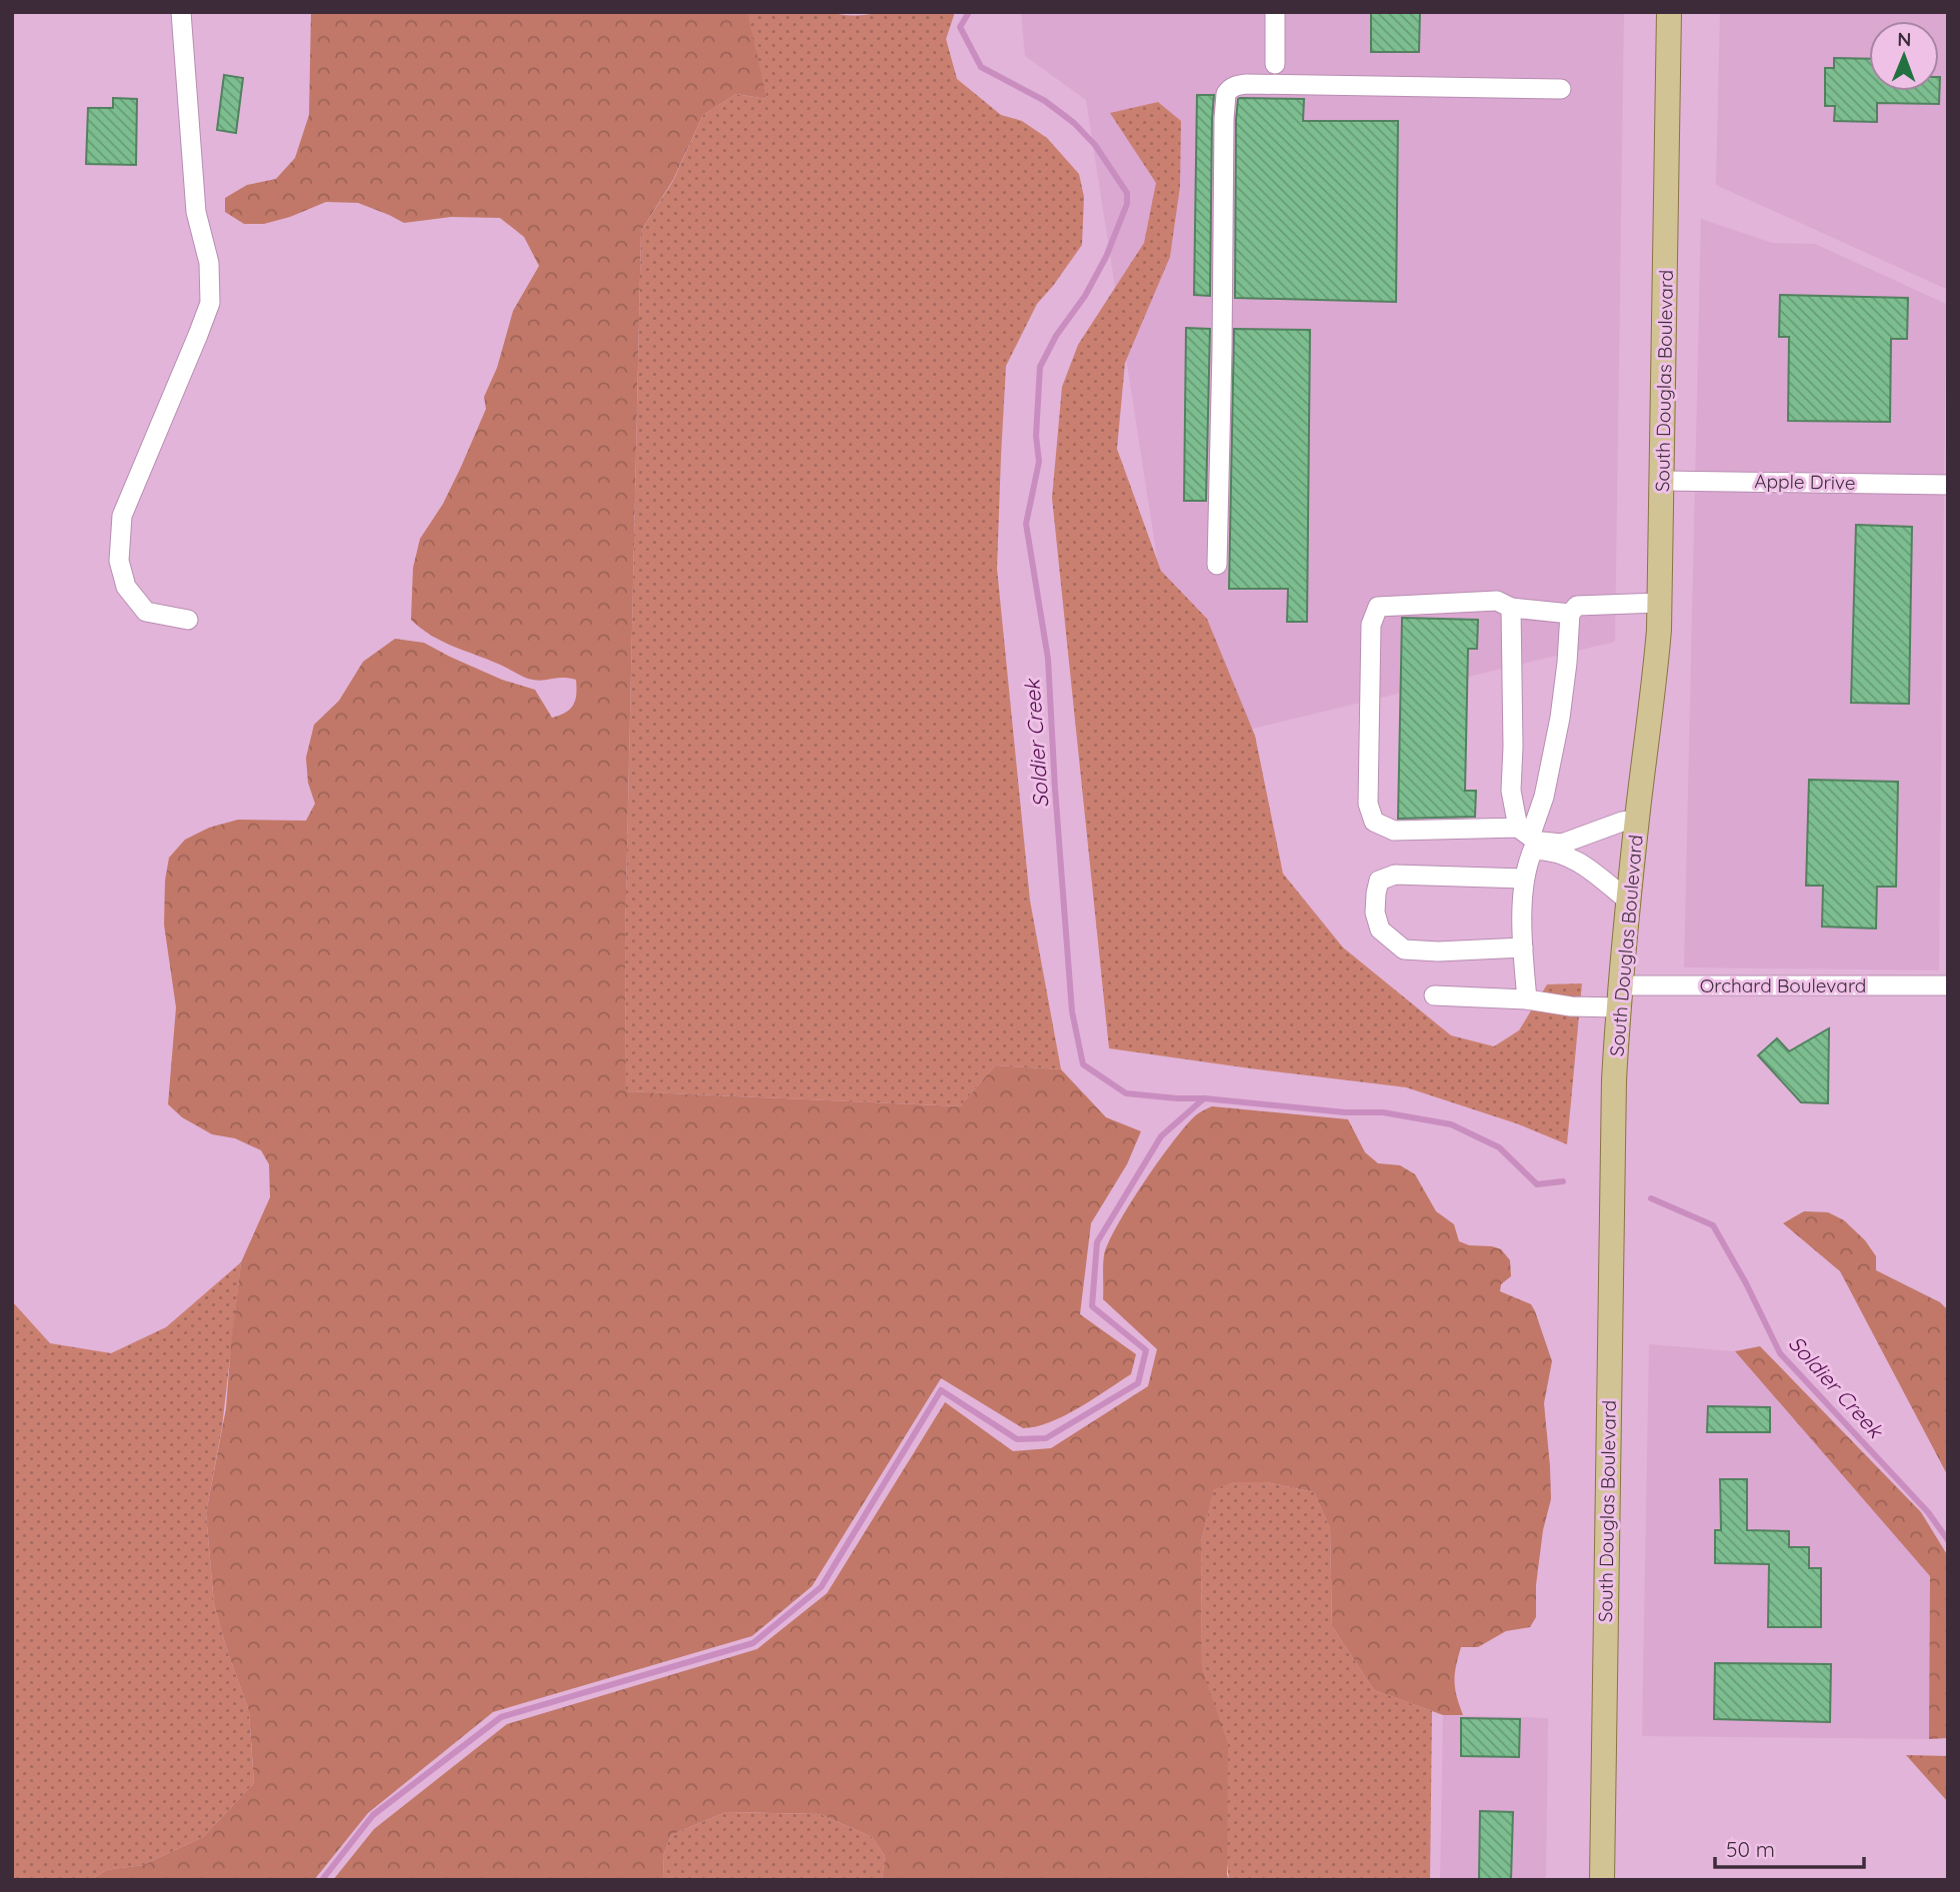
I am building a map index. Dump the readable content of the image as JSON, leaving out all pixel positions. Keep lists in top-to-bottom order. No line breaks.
{"streets":{"main road":["South Douglas Boulevard"],"street":["Apple Drive","Orchard Boulevard"]},"crossings":[["South Douglas Boulevard","Apple Drive"],["South Douglas Boulevard","Orchard Boulevard"]],"water":["Soldier Creek"],"scale_bar":"50 m","north":"top"}
